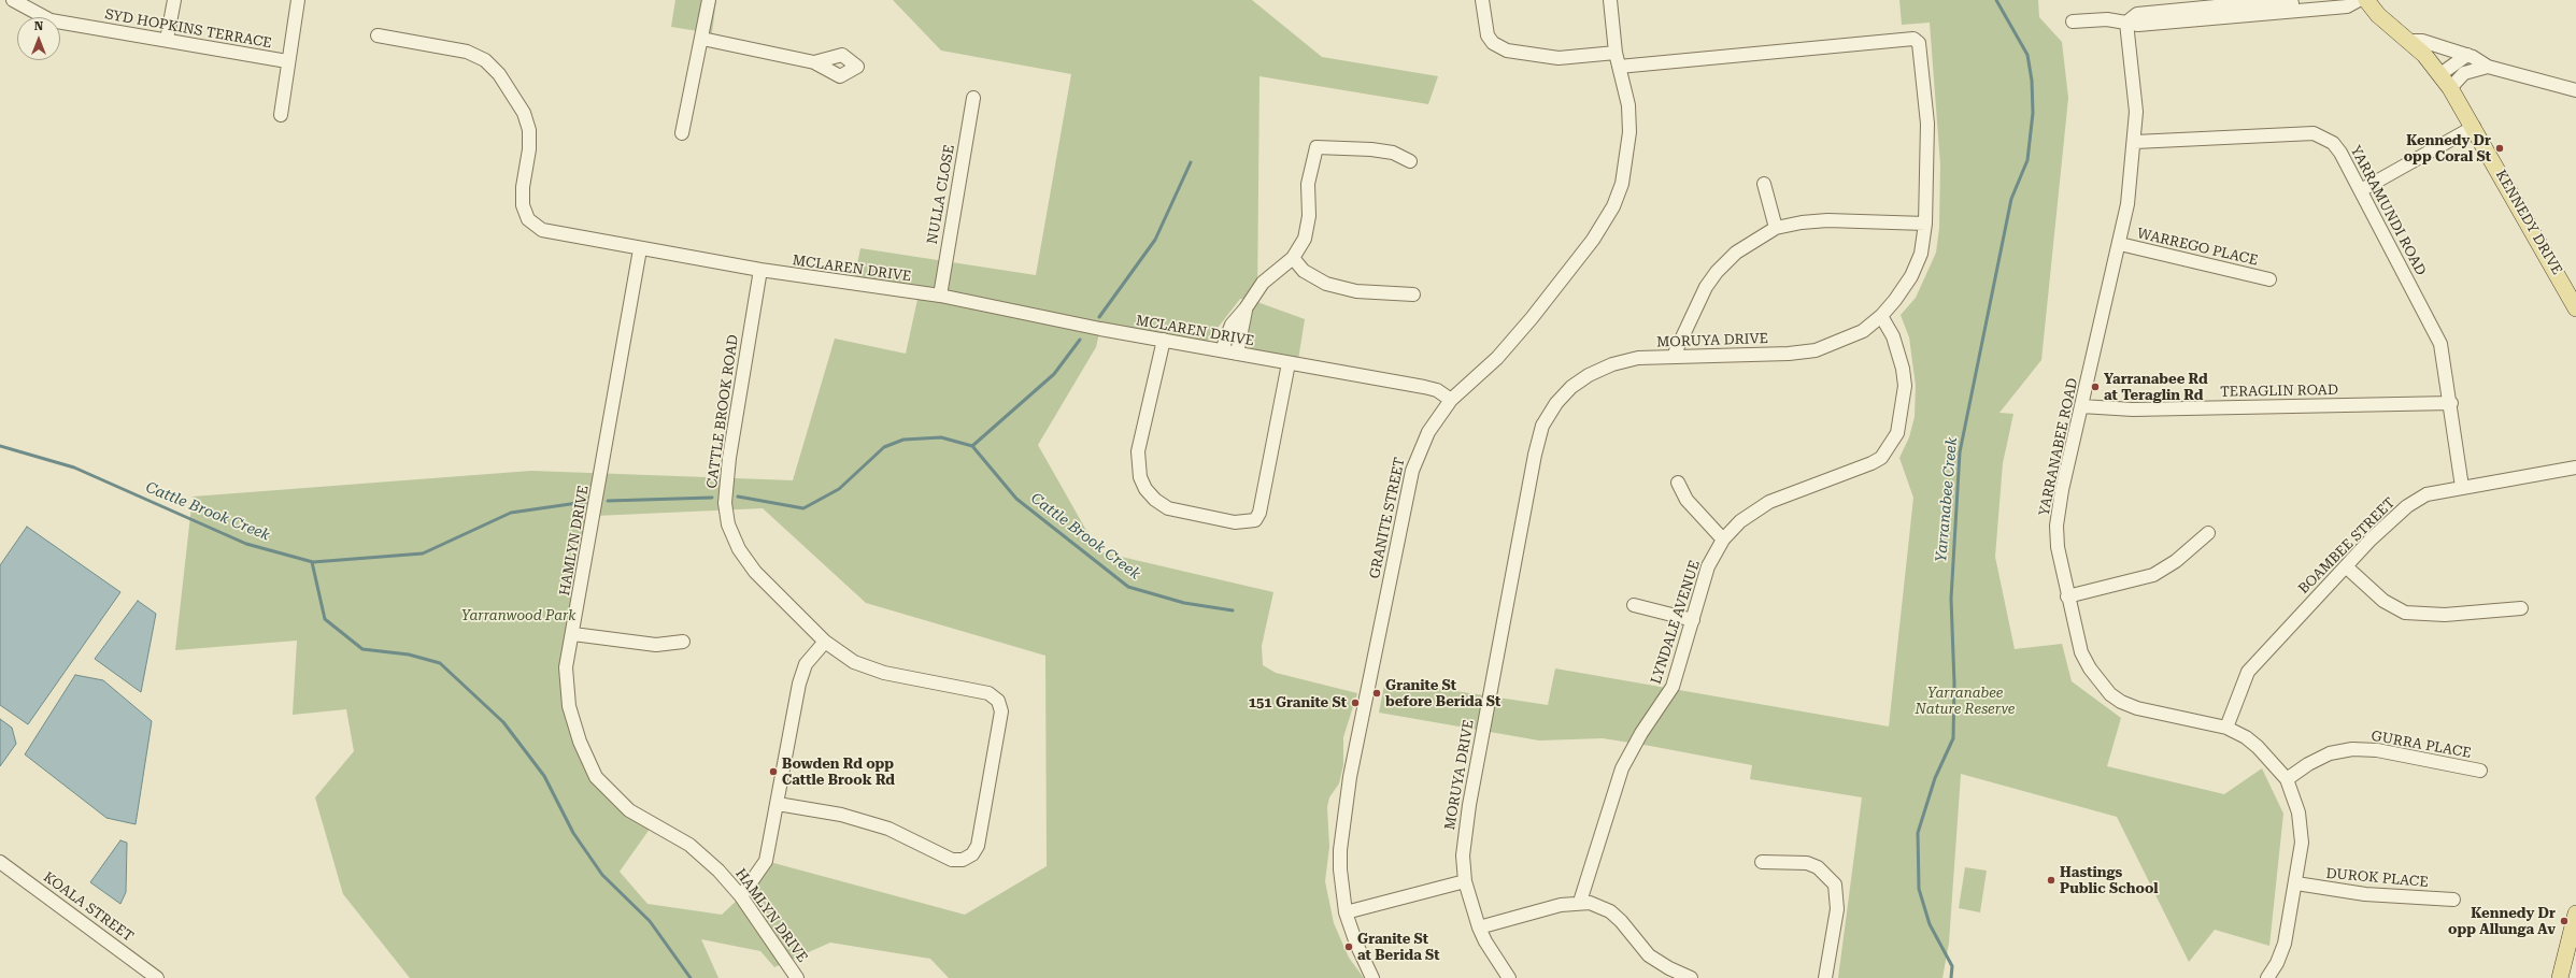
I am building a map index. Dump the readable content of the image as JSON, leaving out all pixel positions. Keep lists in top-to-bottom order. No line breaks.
{"streets":{"main road":["KENNEDY DRIVE"],"street":["SYD HOPKINS TERRACE","NULLA CLOSE","YARRAMUNDI ROAD","WARREGO PLACE","MCLAREN DRIVE","MORUYA DRIVE","TERAGLIN ROAD","CATTLE BROOK ROAD","YARRANABEE ROAD","GRANITE STREET","HAMLYN DRIVE","BOAMBEE STREET","LYNDALE AVENUE","GURRA PLACE","DUROK PLACE","KOALA STREET"]},"crossings":[["NULLA CLOSE","MCLAREN DRIVE"],["YARRAMUNDI ROAD","TERAGLIN ROAD"],["YARRAMUNDI ROAD","YARRANABEE ROAD"],["YARRAMUNDI ROAD","BOAMBEE STREET"],["WARREGO PLACE","YARRANABEE ROAD"],["MCLAREN DRIVE","CATTLE BROOK ROAD"],["MCLAREN DRIVE","GRANITE STREET"],["MCLAREN DRIVE","HAMLYN DRIVE"],["MORUYA DRIVE","GRANITE STREET"],["MORUYA DRIVE","LYNDALE AVENUE"],["TERAGLIN ROAD","YARRANABEE ROAD"],["YARRANABEE ROAD","BOAMBEE STREET"],["YARRANABEE ROAD","GURRA PLACE"],["YARRANABEE ROAD","DUROK PLACE"]],"water":["Yarranabee Creek","Cattle Brook Creek"],"parks":["Yarranwood Park","Yarranabee Nature Reserve"],"places":["Kennedy Dr opp Coral St","Yarranabee Rd at Teraglin Rd","Granite St before Berida St","151 Granite St","Bowden Rd opp Cattle Brook Rd","Hastings Public School","Kennedy Dr opp Allunga Av","Granite St at Berida St"],"north":"top"}
